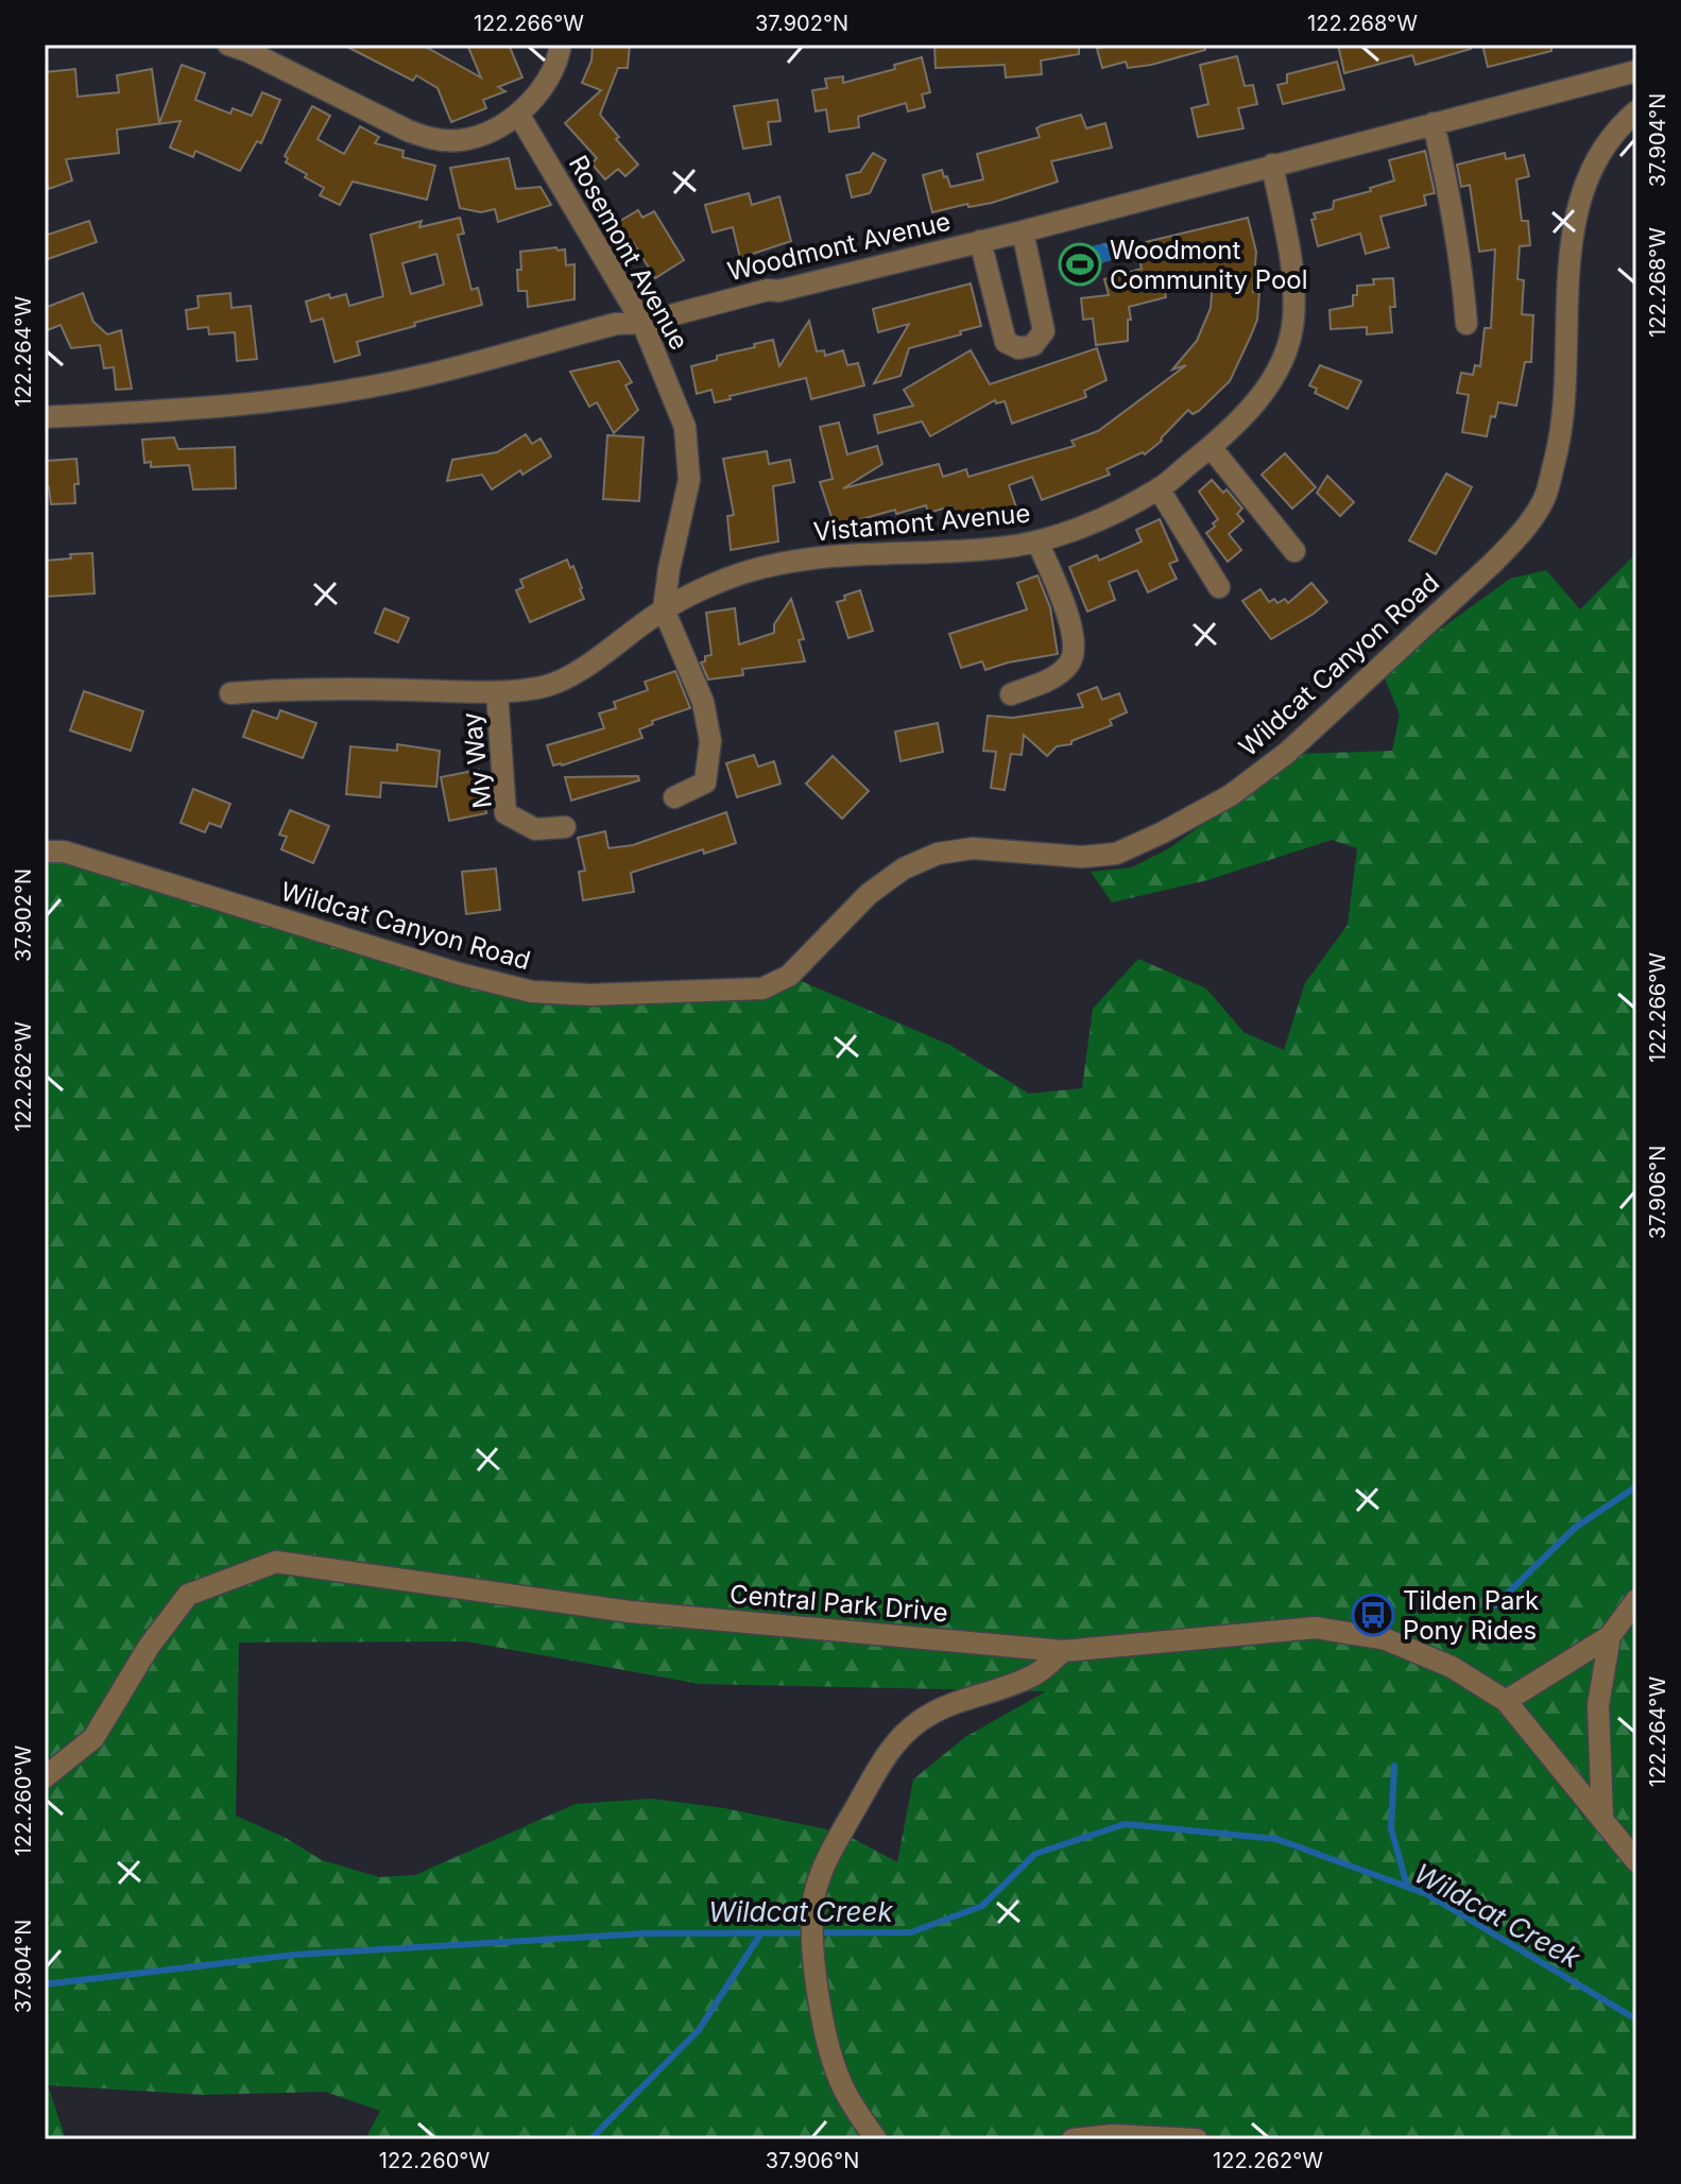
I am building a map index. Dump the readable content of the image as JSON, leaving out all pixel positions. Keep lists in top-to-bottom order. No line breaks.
{"streets":{"street":["Woodmont Avenue","Rosemont Avenue","Vistamont Avenue","Wildcat Canyon Road","My Way","Central Park Drive"]},"crossings":[["Woodmont Avenue","Rosemont Avenue"],["Woodmont Avenue","Vistamont Avenue"],["Rosemont Avenue","Vistamont Avenue"],["Vistamont Avenue","My Way"]],"water":["Wildcat Creek"],"places":{"sports":["Woodmont Community Pool"],"bus stop":["Tilden Park Pony Rides"]},"coordinates":["122.266°W","37.902°N","122.268°W","37.904°N","122.264°W","122.262°W","37.906°N","122.260°W"]}
